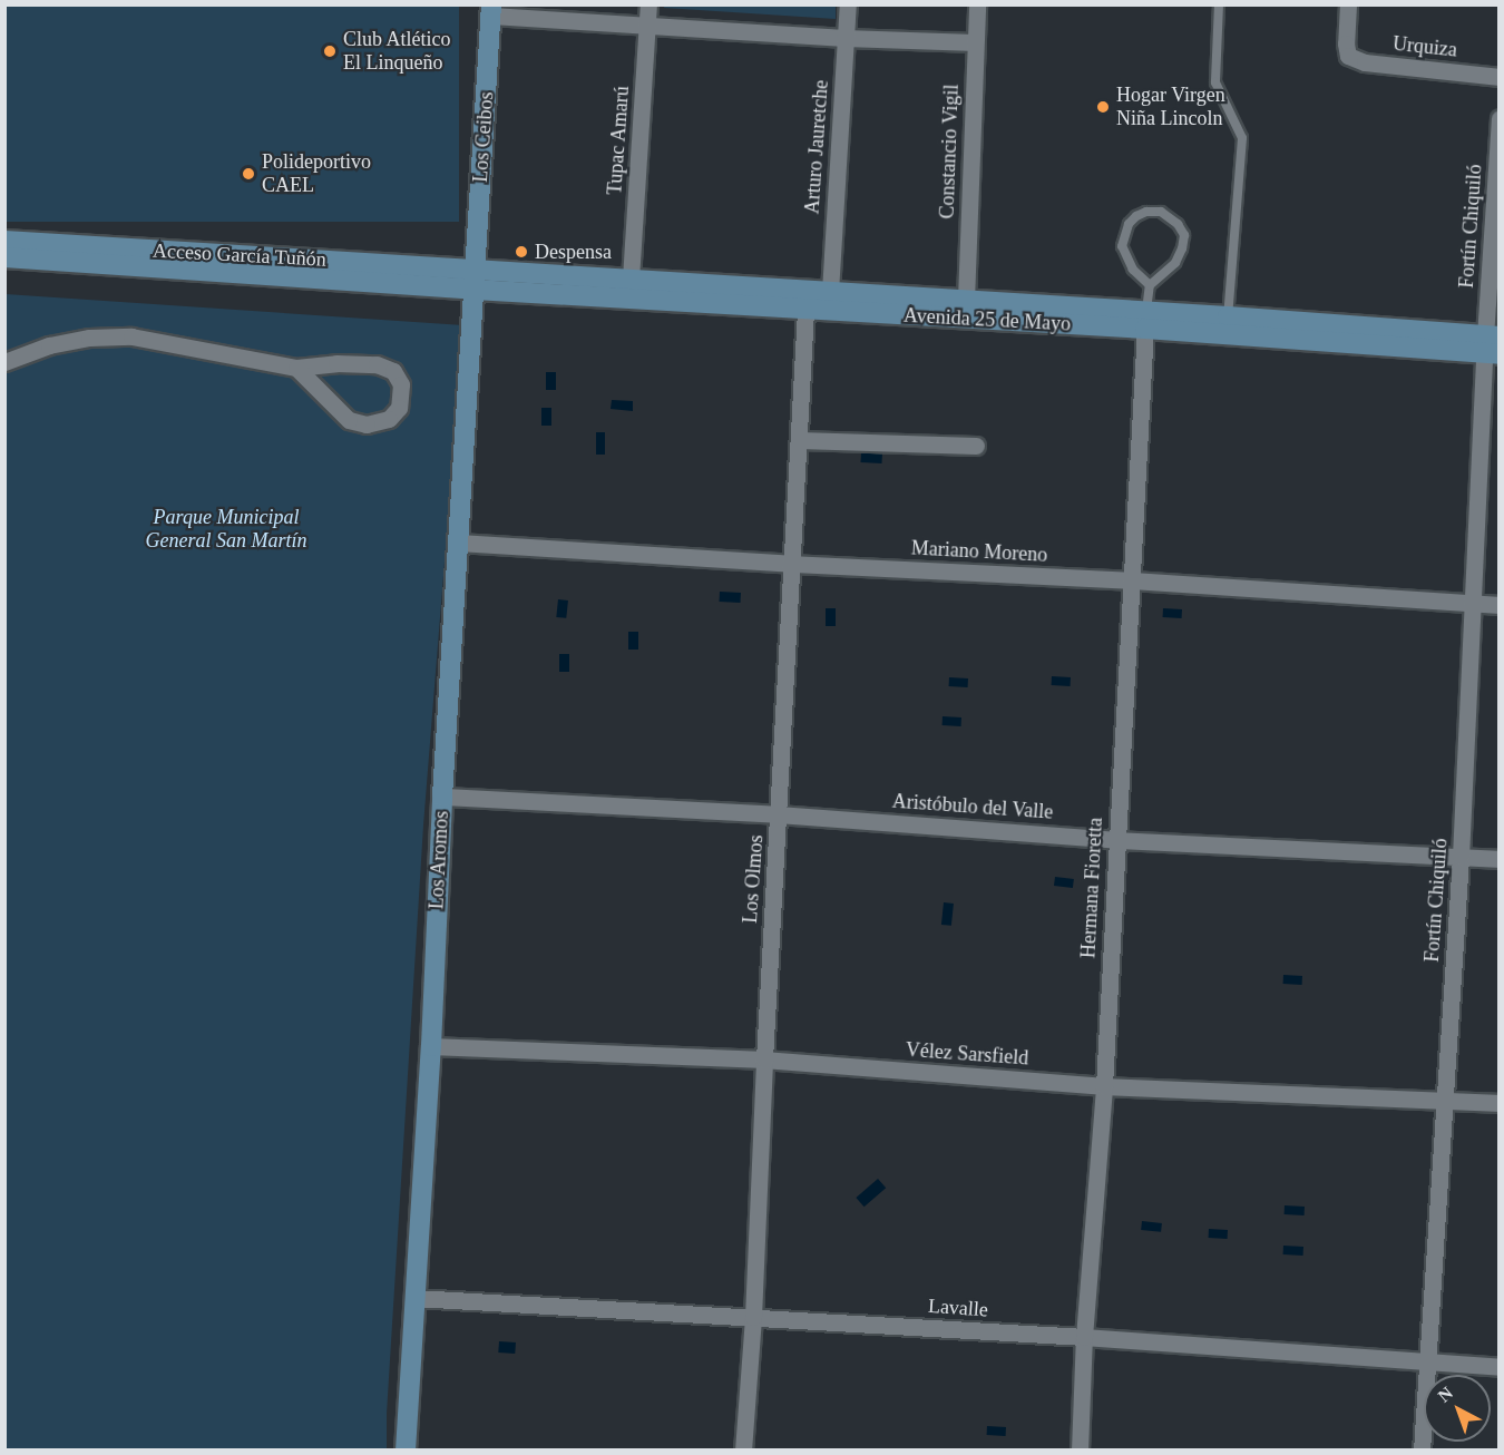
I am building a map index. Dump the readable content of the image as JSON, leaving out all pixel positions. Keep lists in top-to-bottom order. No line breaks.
{"streets":{"main road":["Los Ceibos","Acceso García Tuñón","Avenida 25 de Mayo","Los Aromos"],"street":["Urquiza","Tupac Amarú","Arturo Jauretche","Constancio Vigil","Fortín Chiquiló","Mariano Moreno","Aristóbulo del Valle","Los Olmos","Hermana Fioretta","Vélez Sarsfield","Lavalle"]},"crossings":[["Los Ceibos","Acceso García Tuñón"],["Los Ceibos","Avenida 25 de Mayo"],["Los Ceibos","Los Aromos"],["Tupac Amarú","Avenida 25 de Mayo"],["Arturo Jauretche","Avenida 25 de Mayo"],["Constancio Vigil","Avenida 25 de Mayo"],["Fortín Chiquiló","Avenida 25 de Mayo"],["Fortín Chiquiló","Mariano Moreno"],["Fortín Chiquiló","Aristóbulo del Valle"],["Fortín Chiquiló","Vélez Sarsfield"],["Fortín Chiquiló","Lavalle"],["Acceso García Tuñón","Avenida 25 de Mayo"],["Acceso García Tuñón","Los Aromos"],["Avenida 25 de Mayo","Los Aromos"],["Avenida 25 de Mayo","Los Olmos"],["Avenida 25 de Mayo","Hermana Fioretta"],["Mariano Moreno","Los Aromos"],["Mariano Moreno","Los Olmos"],["Mariano Moreno","Hermana Fioretta"],["Aristóbulo del Valle","Los Aromos"],["Aristóbulo del Valle","Los Olmos"],["Aristóbulo del Valle","Hermana Fioretta"],["Los Aromos","Vélez Sarsfield"],["Los Aromos","Lavalle"],["Los Olmos","Vélez Sarsfield"],["Los Olmos","Lavalle"],["Hermana Fioretta","Vélez Sarsfield"],["Hermana Fioretta","Lavalle"]],"parks":["Parque Municipal General San Martín"],"places":["Club Atlético El Linqueño","Hogar Virgen Niña Lincoln","Polideportivo CAEL","Despensa"],"north":"top left"}
